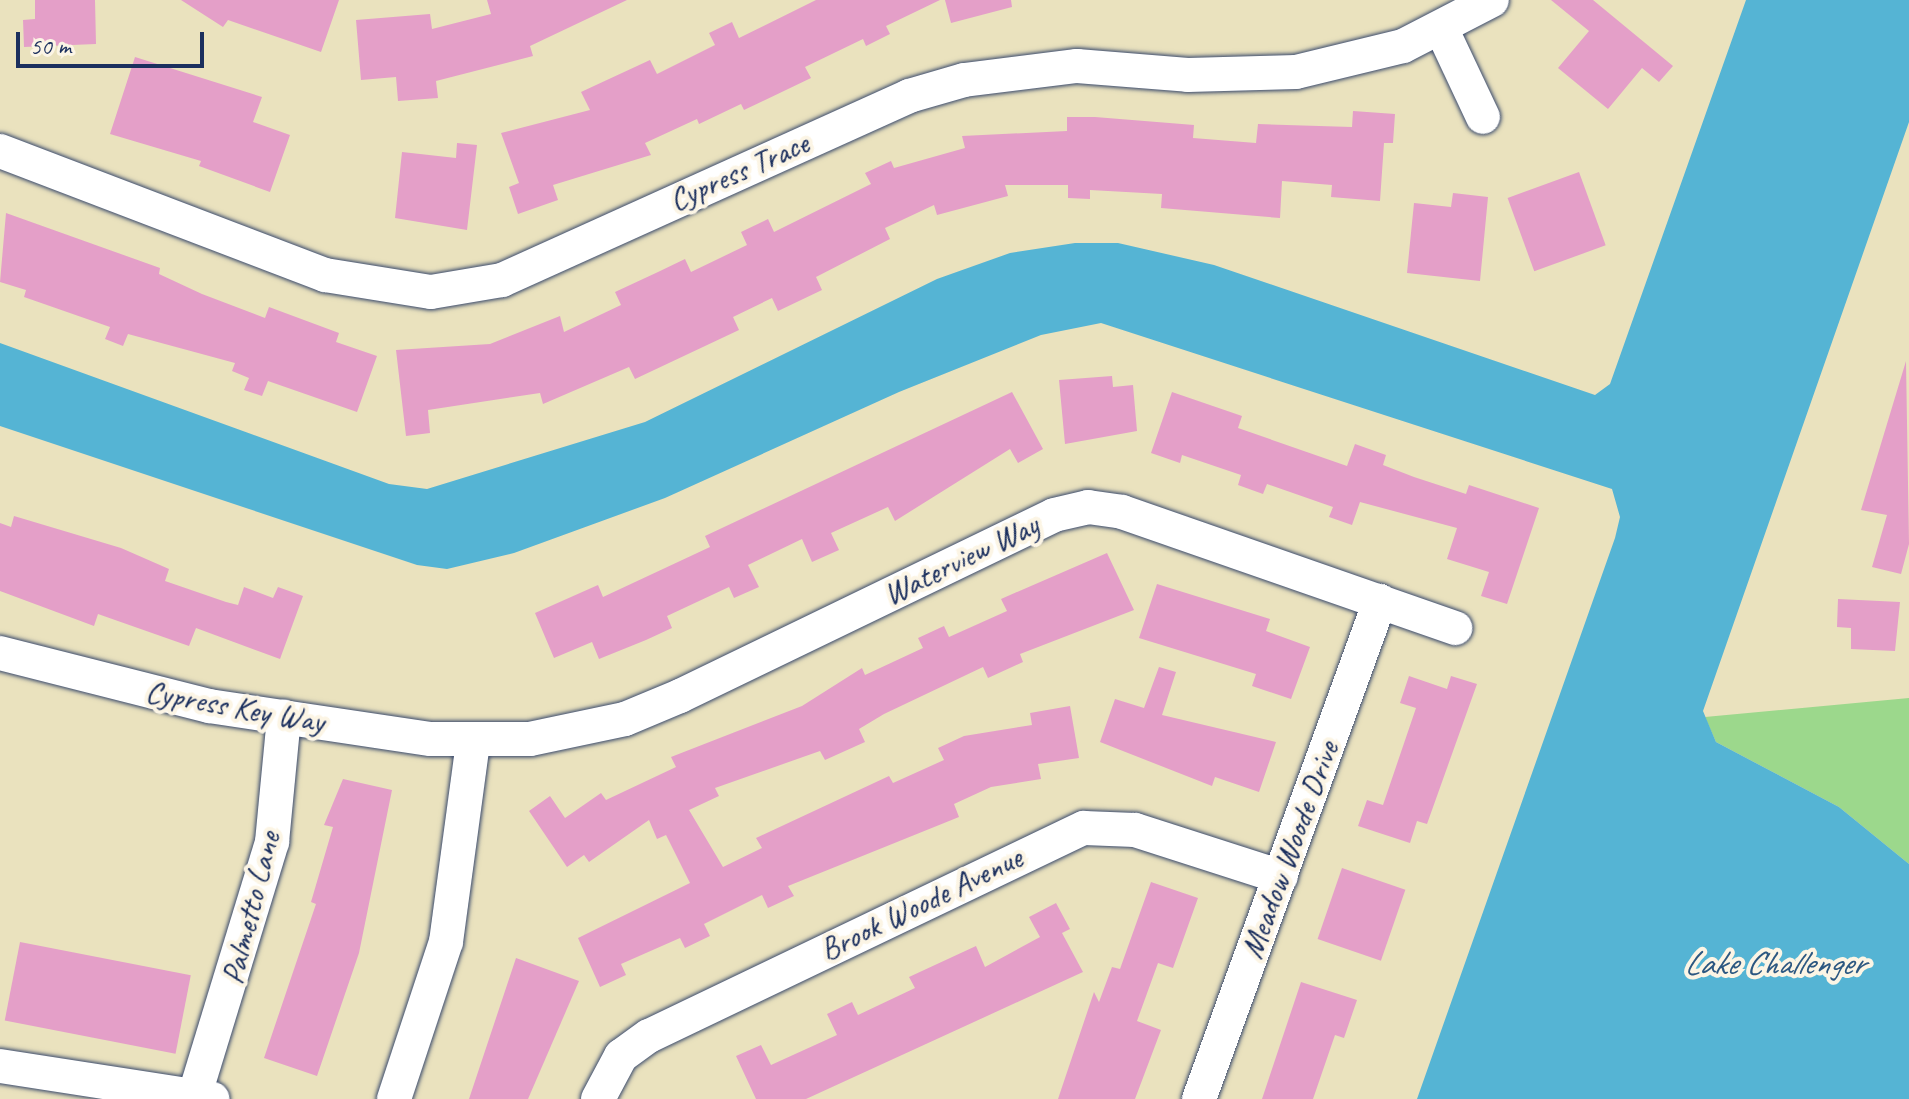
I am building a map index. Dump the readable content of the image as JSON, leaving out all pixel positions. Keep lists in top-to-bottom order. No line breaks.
{"streets":{"street":["Cypress Trace","Waterview Way","Cypress Key Way","Meadow Woode Drive","Brook Woode Avenue","Palmetto Lane"]},"crossings":[["Waterview Way","Cypress Key Way"],["Waterview Way","Meadow Woode Drive"],["Cypress Key Way","Palmetto Lane"],["Meadow Woode Drive","Brook Woode Avenue"]],"water":["Lake Challenger"],"scale_bar":"50 m"}
